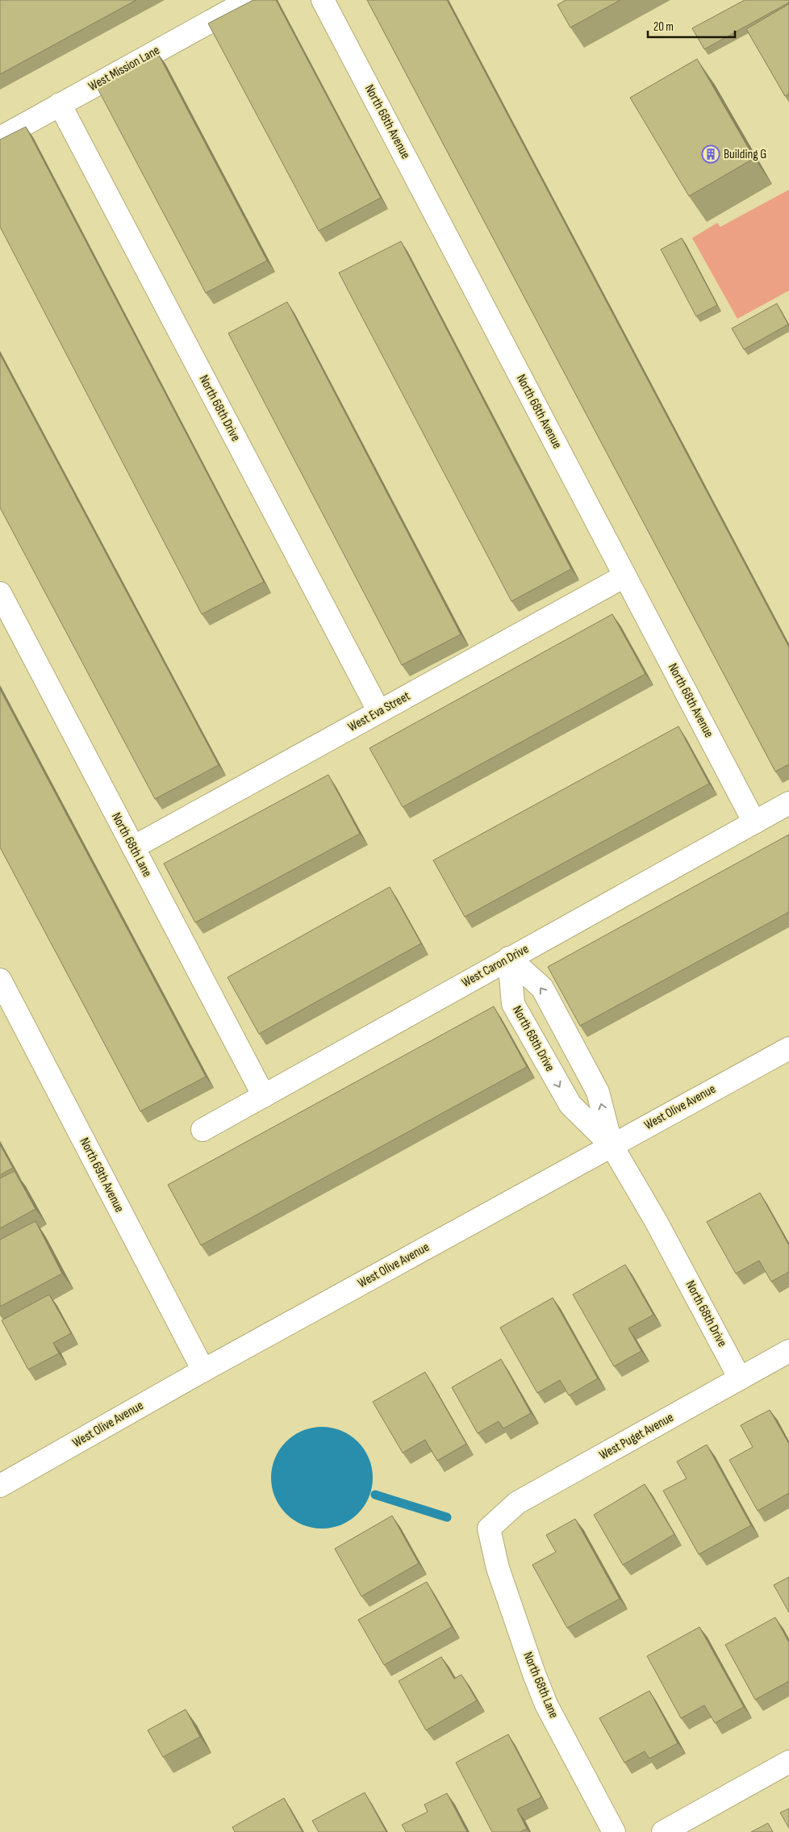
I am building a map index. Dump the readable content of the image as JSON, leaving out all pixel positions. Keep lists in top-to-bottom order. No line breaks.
{"streets":{"street":["West Mission Lane","North 68th Avenue","North 68th Drive","West Eva Street","North 68th Lane","West Caron Drive","West Olive Avenue","North 69th Avenue","West Puget Avenue"]},"crossings":[["West Mission Lane","North 68th Drive"],["North 68th Avenue","West Eva Street"],["North 68th Avenue","West Caron Drive"],["North 68th Drive","West Eva Street"],["North 68th Drive","West Caron Drive"],["North 68th Drive","West Olive Avenue"],["North 68th Drive","West Puget Avenue"],["West Eva Street","North 68th Lane"],["North 68th Lane","West Caron Drive"],["North 68th Lane","West Puget Avenue"],["West Olive Avenue","North 69th Avenue"]],"places":{"building":["Building G"]},"scale_bar":"20 m"}
